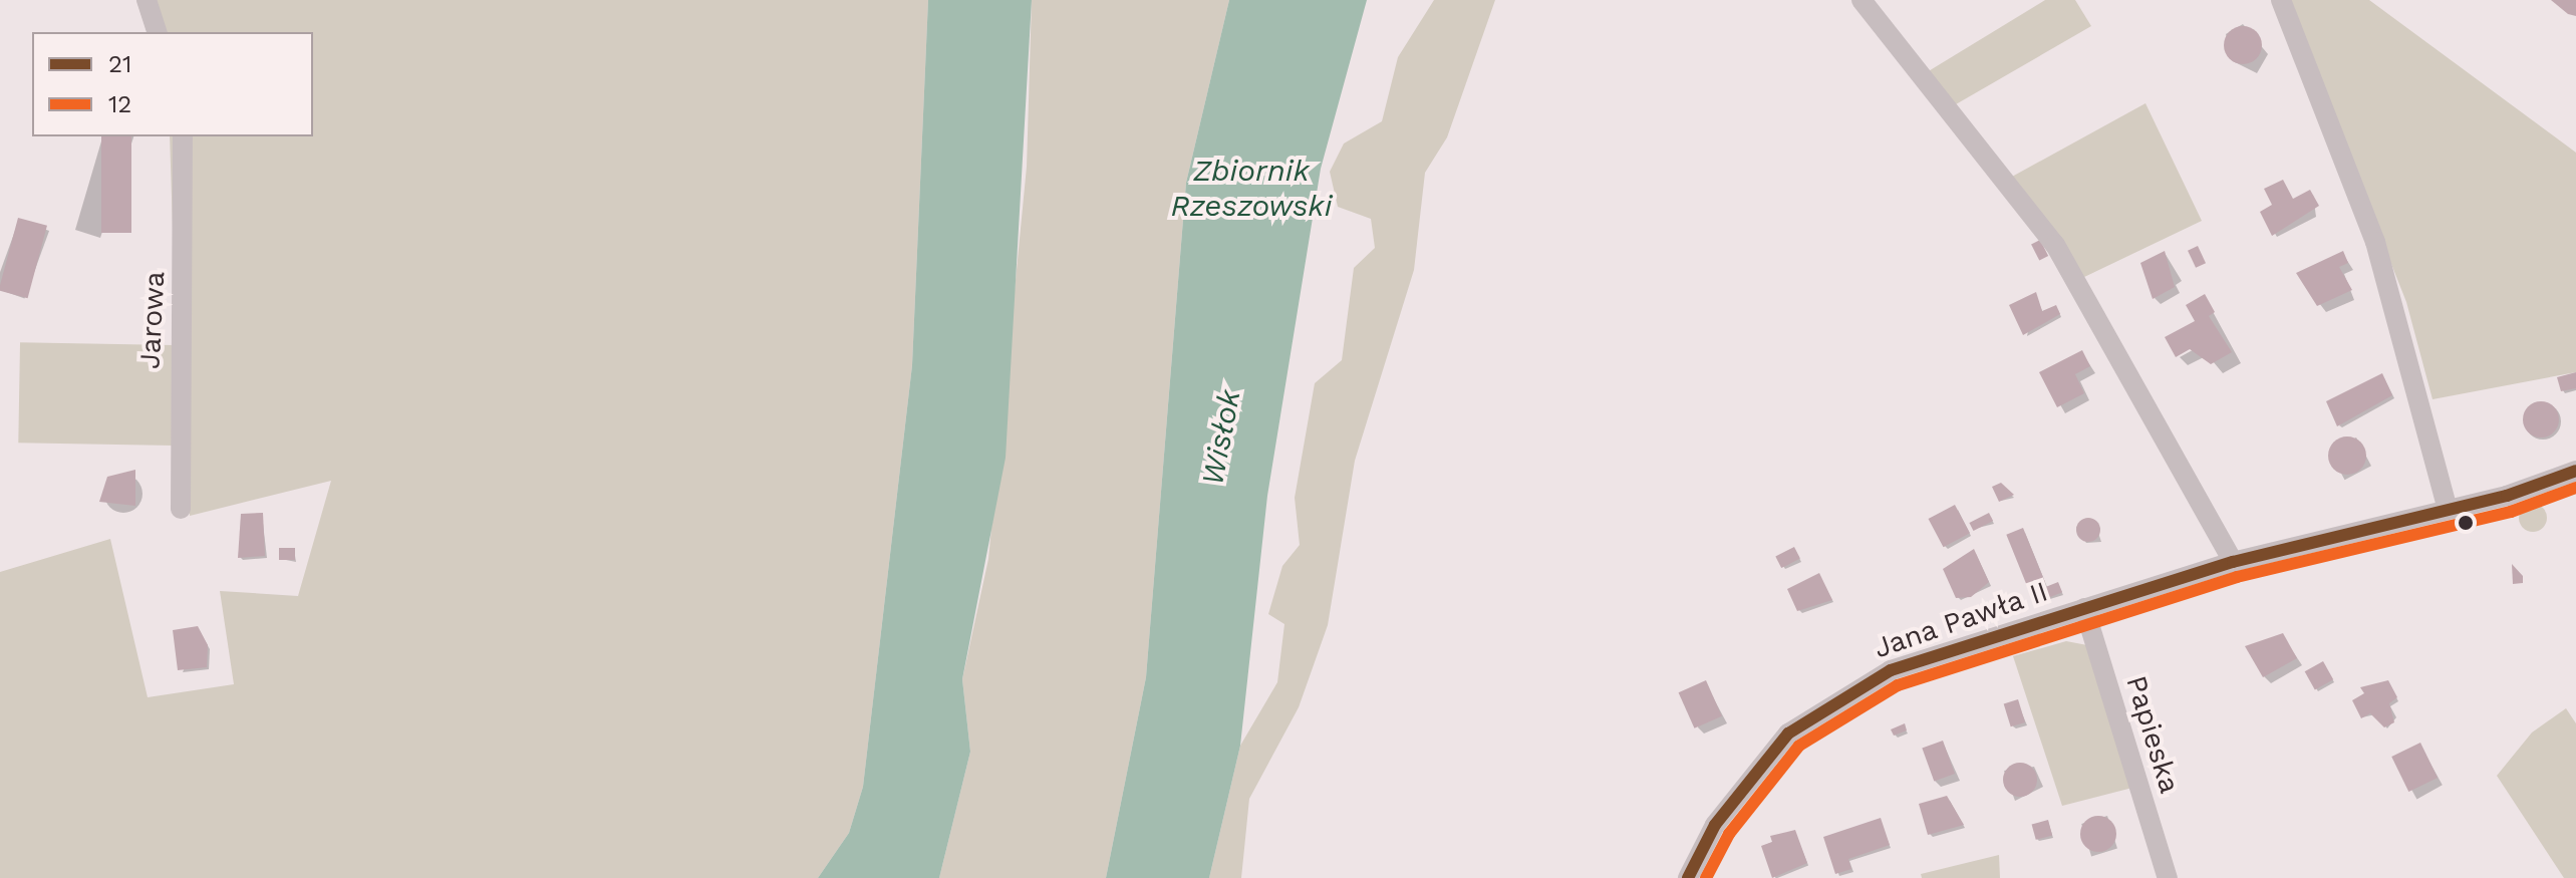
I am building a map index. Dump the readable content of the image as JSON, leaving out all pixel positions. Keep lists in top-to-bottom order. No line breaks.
{"streets":{"street":["Jarowa","Jana Pawła II","Papieska"]},"crossings":[["Jana Pawła II","Papieska"]],"water":["Zbiornik Rzeszowski","Wisłok"],"lines":["transit line 21","transit line 12"],"legend":["21","12"]}
